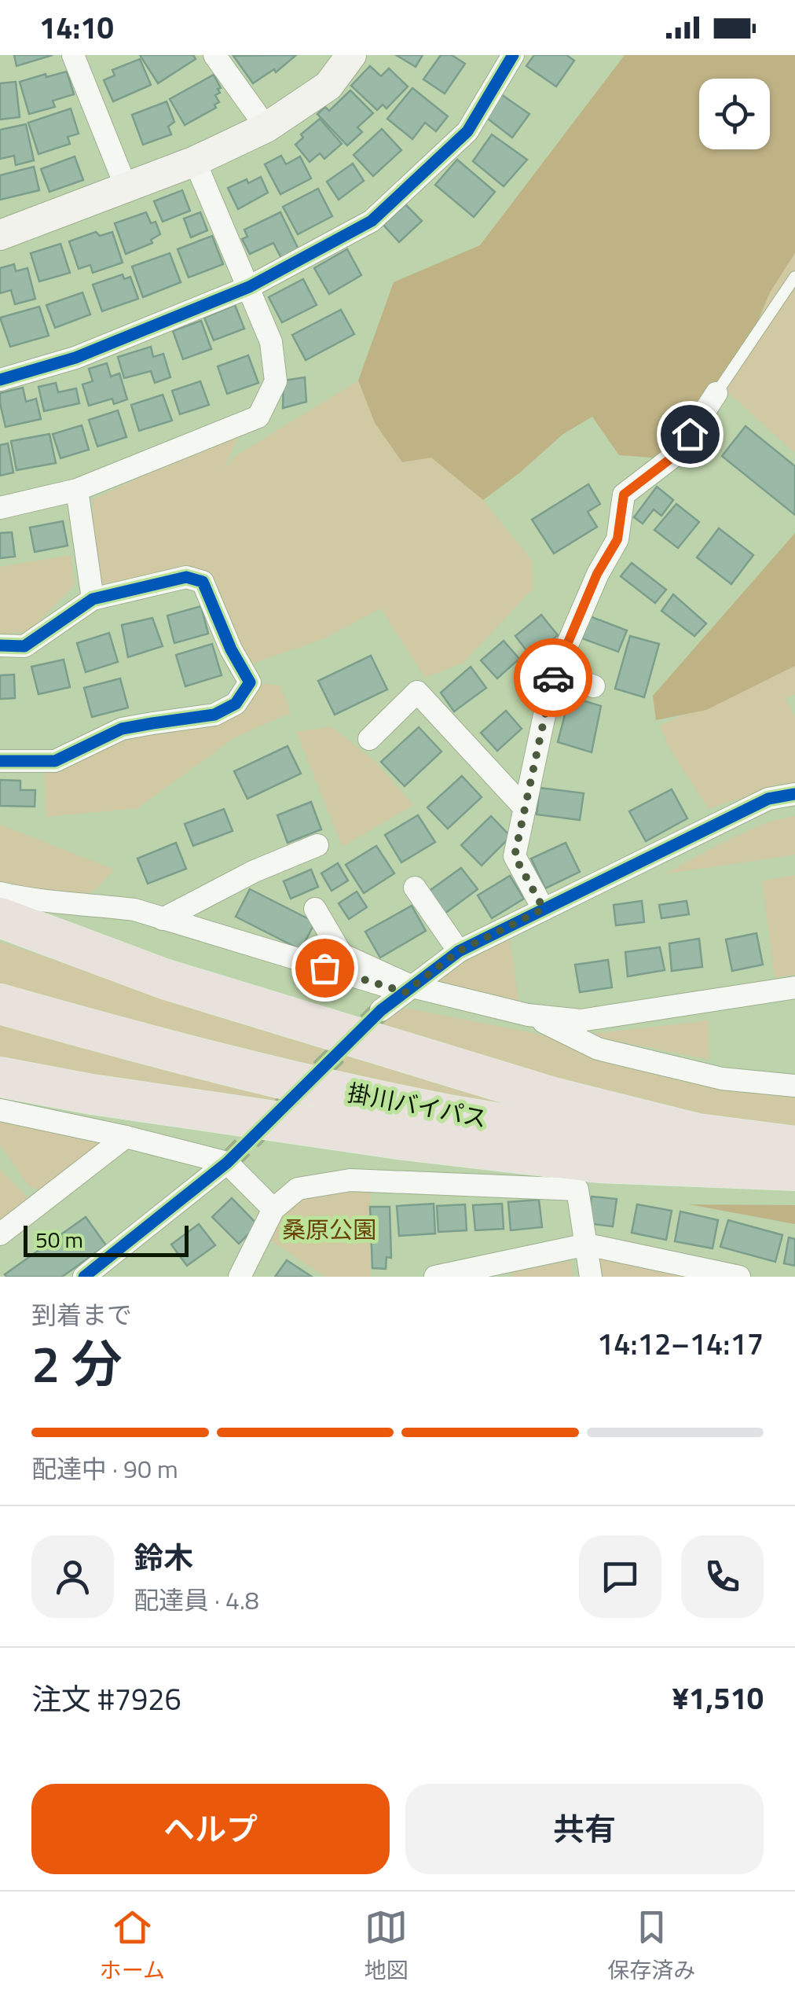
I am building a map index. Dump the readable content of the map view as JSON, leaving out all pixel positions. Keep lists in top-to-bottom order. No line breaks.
{"streets":{"highway":["掛川バイパス"]},"parks":["桑原公園"],"scale_bar":"50 m","page":{"status":"14:10","scale":"50 m","heading":["2 分","到着まで","14:12–14:17"],"panel":["鈴木","配達員 · 4.8","注文 #7926","¥1,510"],"bar":"配達中 · 90 m","buttons":["ヘルプ","共有"],"tabs":["ホーム","地図","保存済み"]}}
